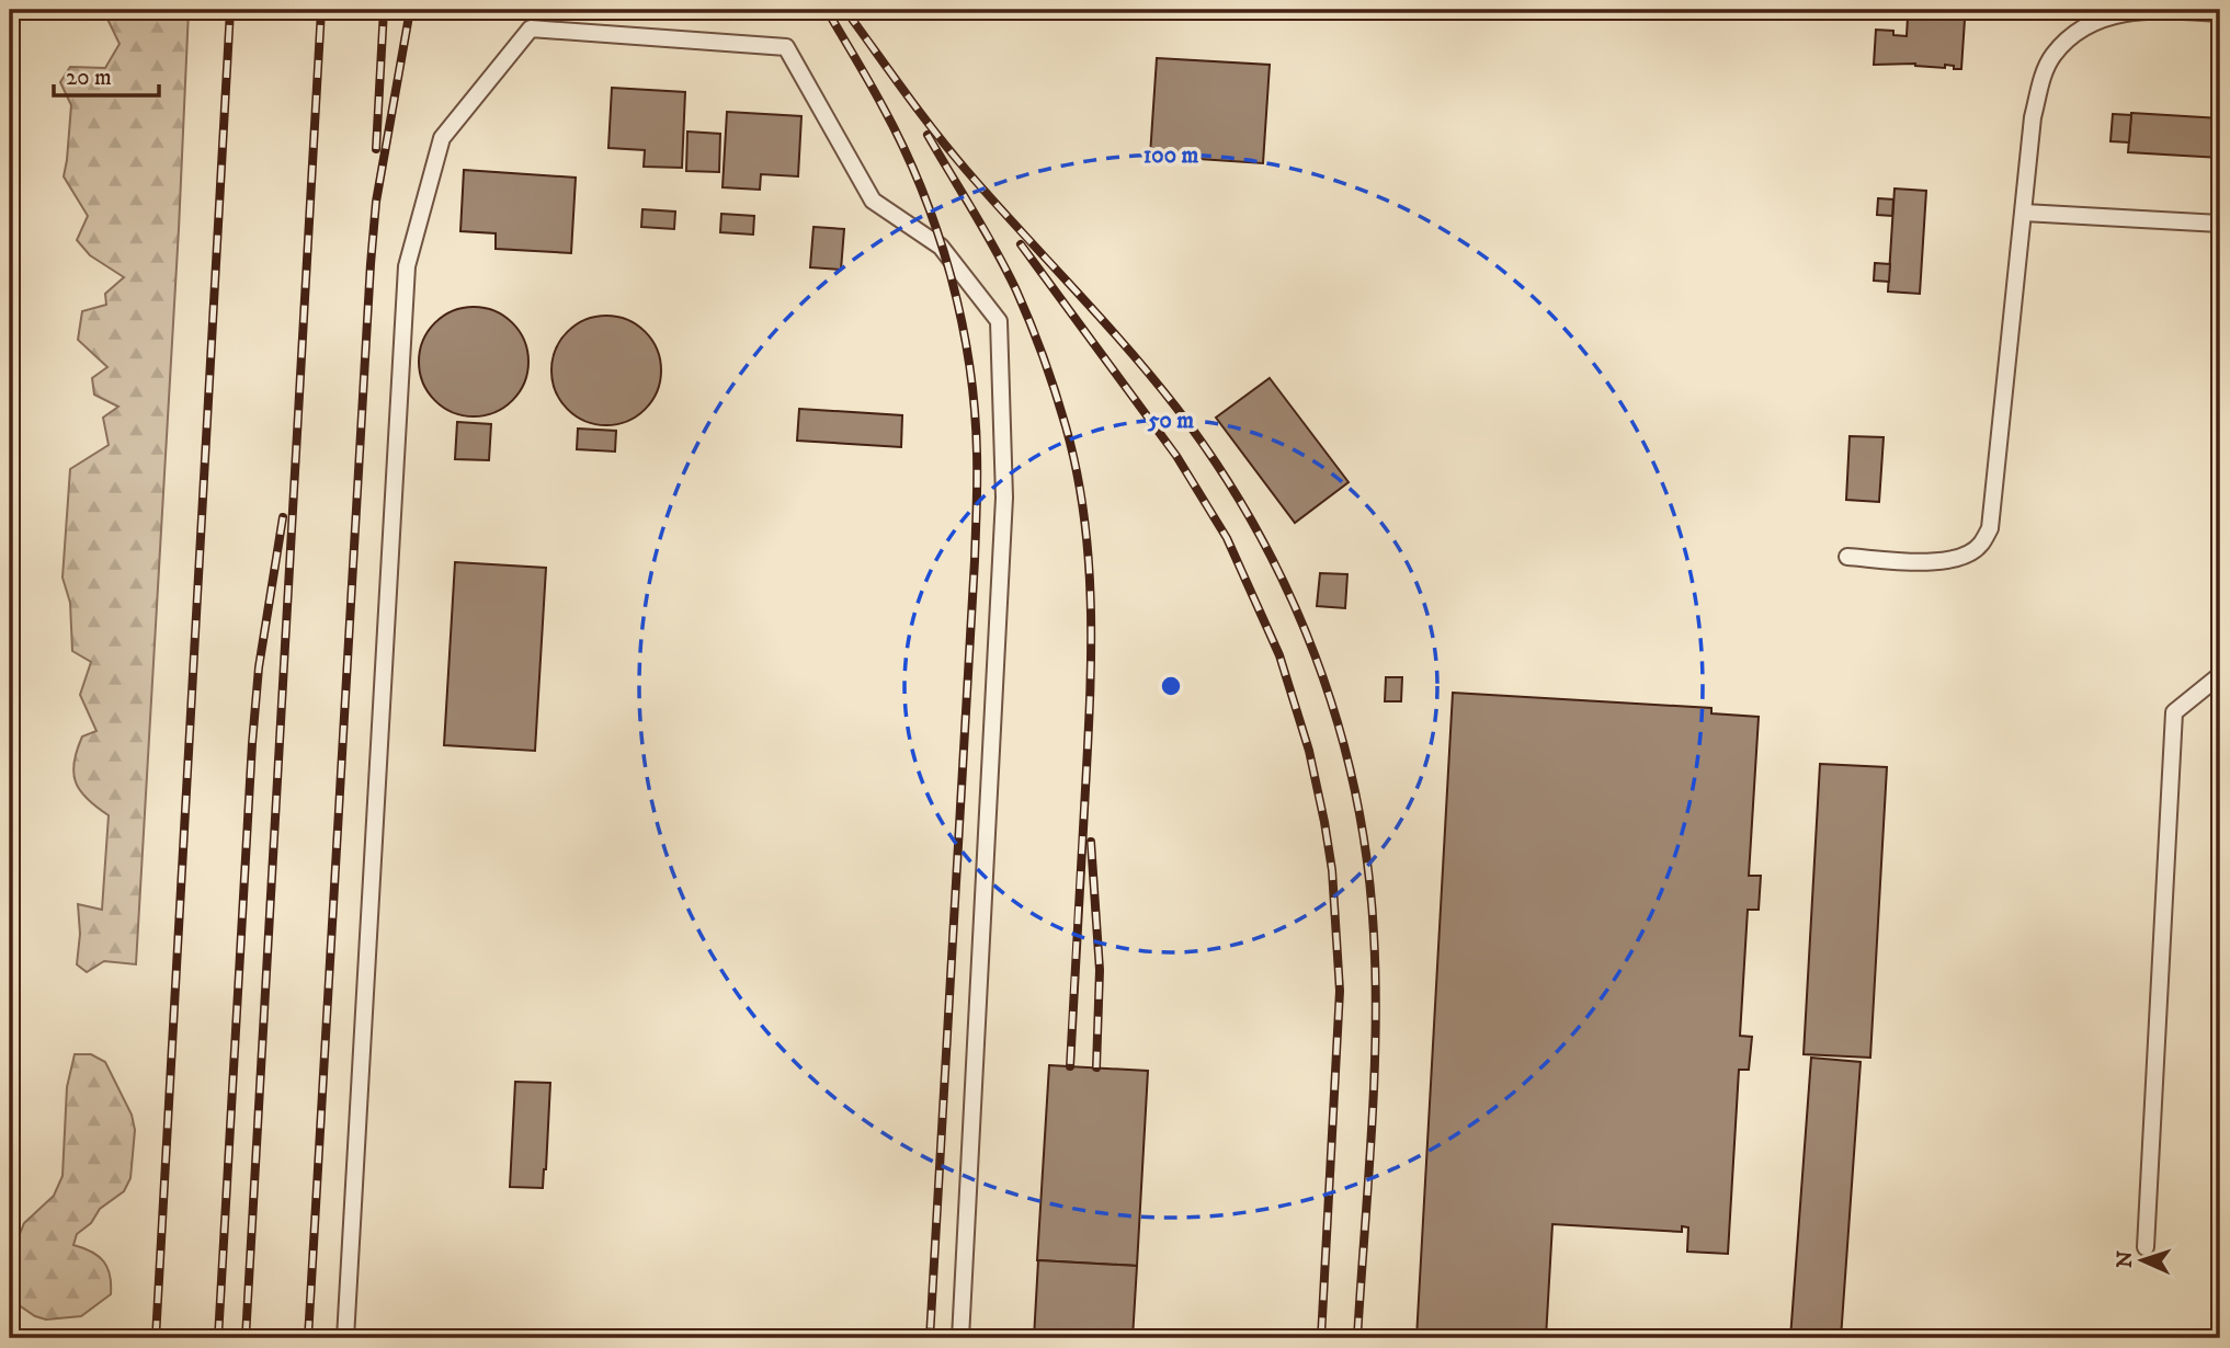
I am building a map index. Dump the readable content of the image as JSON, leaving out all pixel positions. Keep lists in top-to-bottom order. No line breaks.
{"scale_bar":"20 m","north":"left","rings":["100 m","50 m"]}
